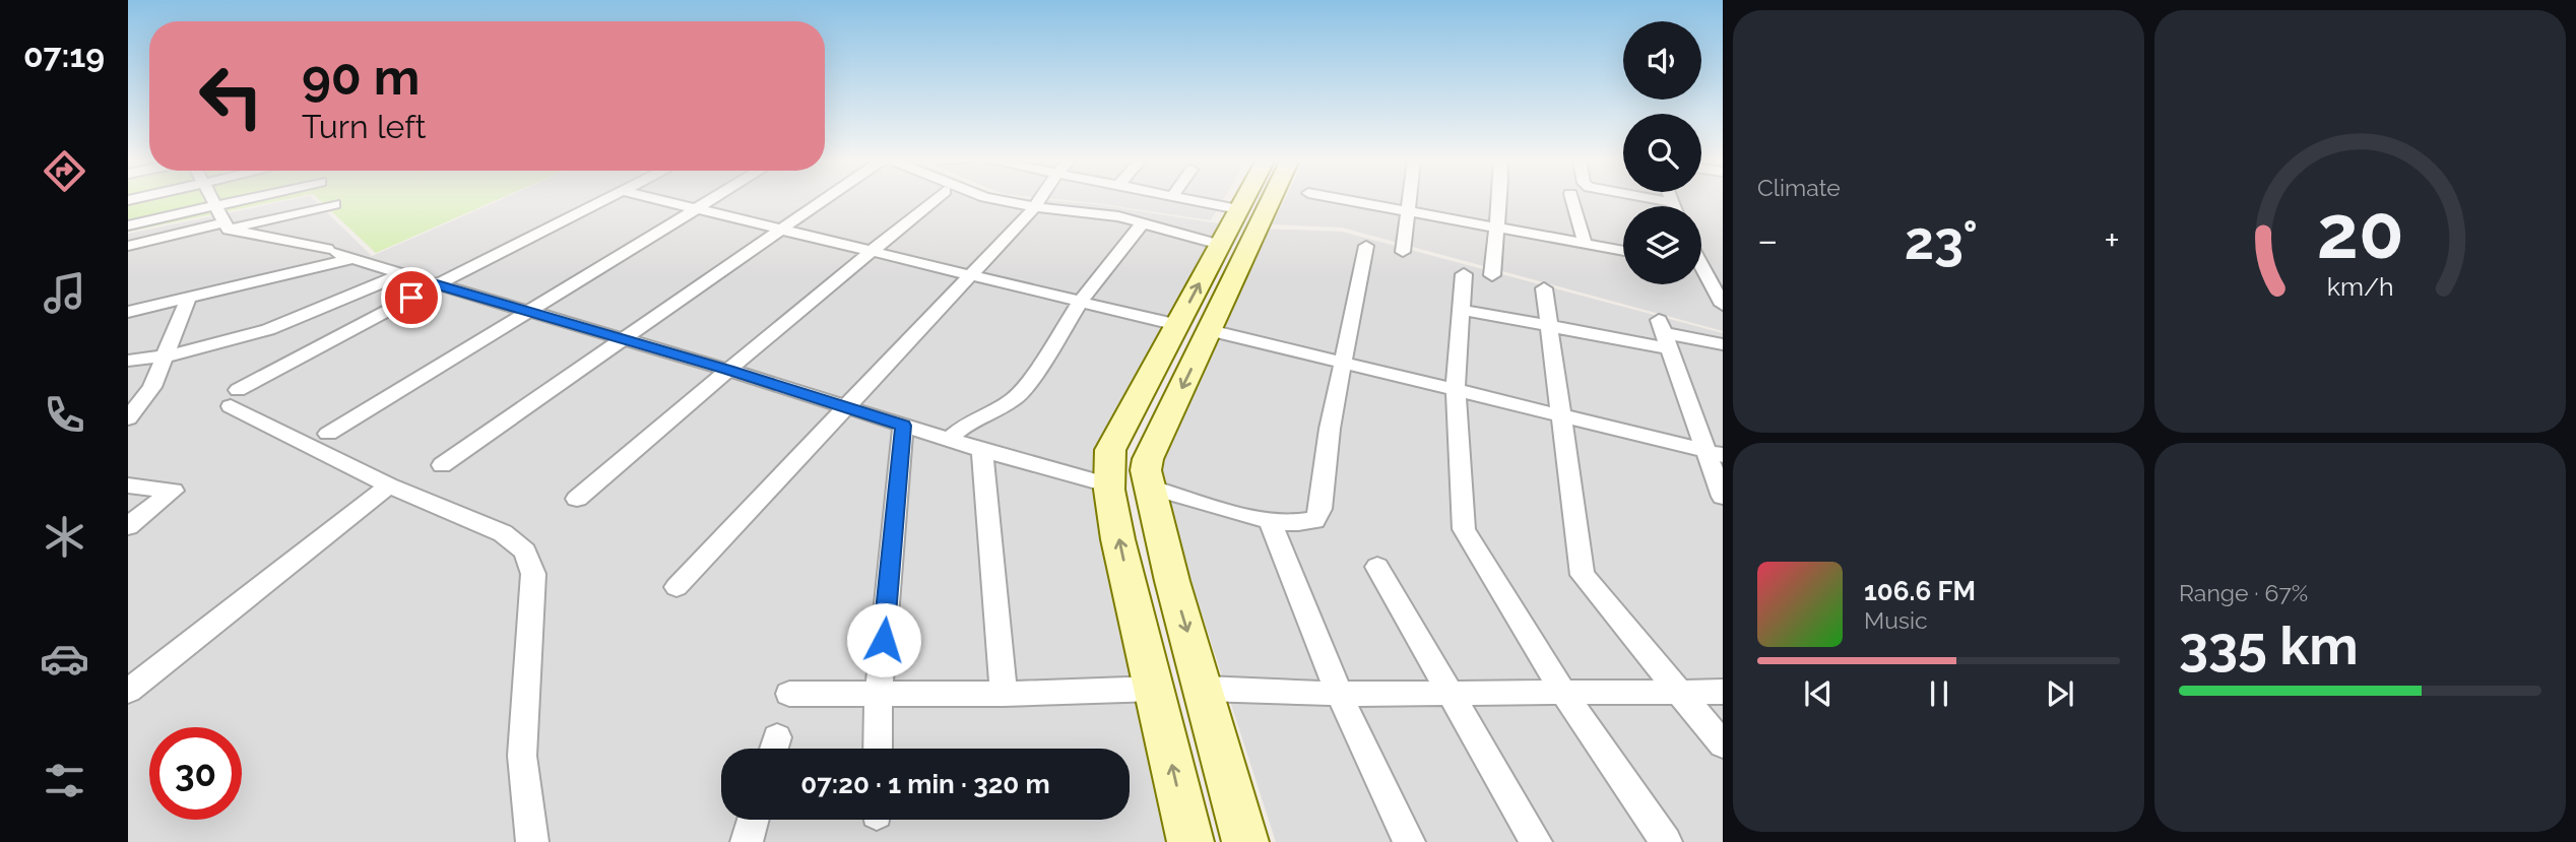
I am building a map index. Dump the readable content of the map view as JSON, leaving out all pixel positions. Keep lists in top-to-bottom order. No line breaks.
{"page":{"tabs":"07:19","tile":["Climate",["Range · 67%","335 km"]],"turn":["90 m","Turn left"],"heat":["−","23°","+"],"song":["106.6 FM","Music"],"limit":"30","trip":"07:20 · 1 min · 320 m","gauge":["20","km/h"]}}
